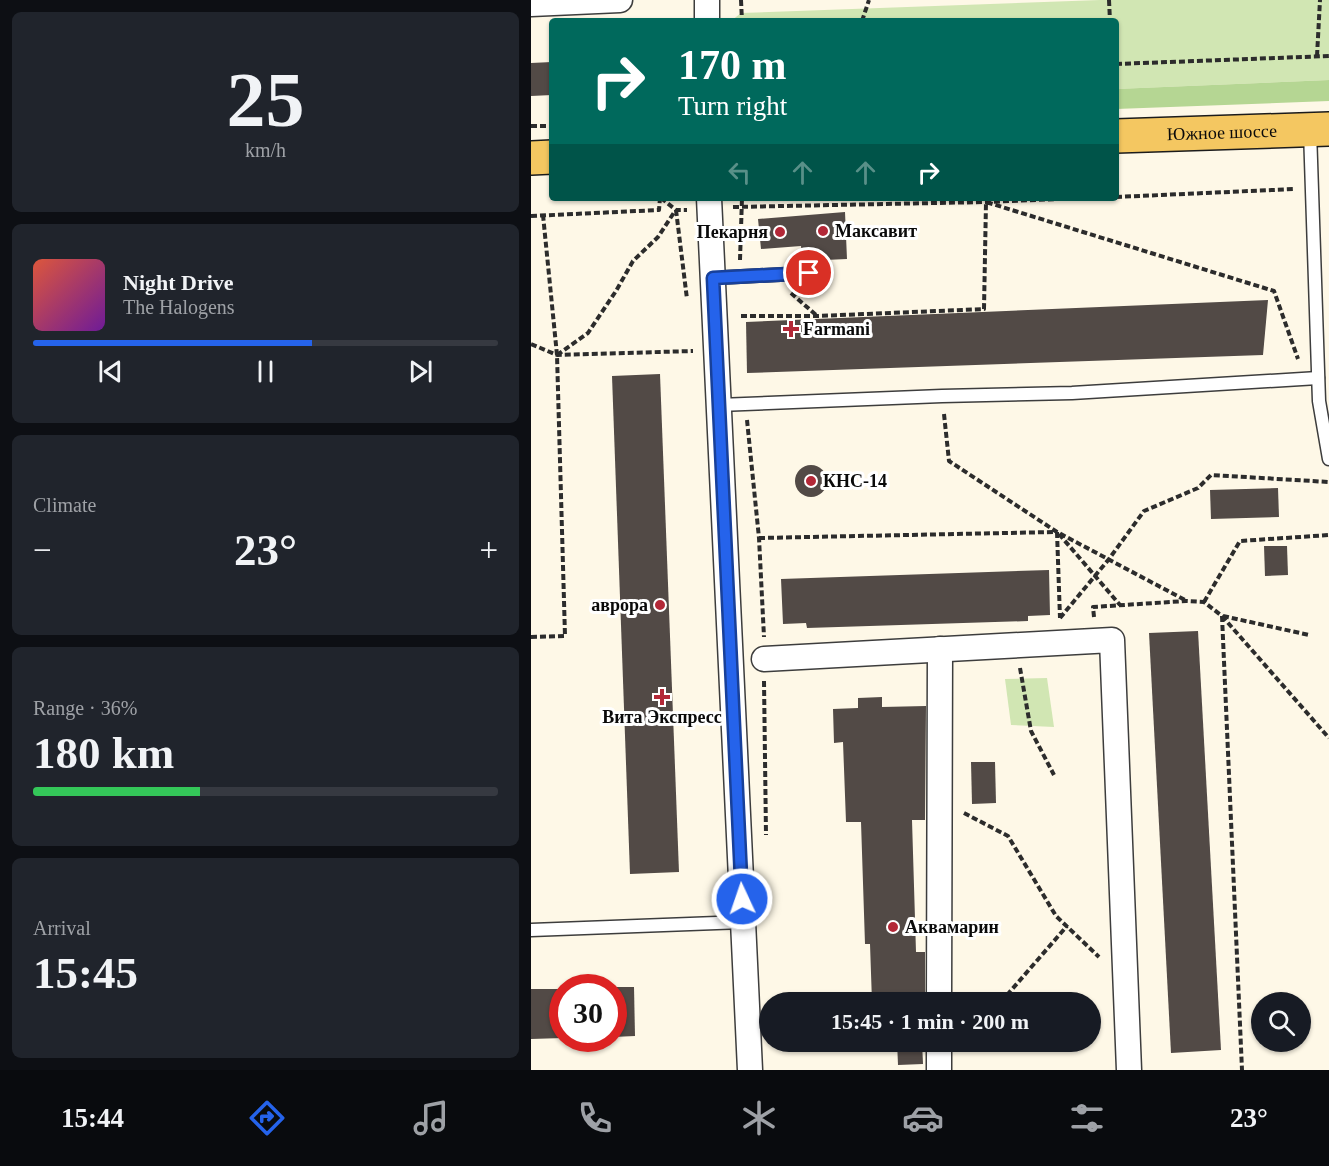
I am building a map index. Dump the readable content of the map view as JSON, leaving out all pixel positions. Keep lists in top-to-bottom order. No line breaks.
{"streets":{"main road":["Южное шоссе"]},"places":{"other":["Максавит","Пекарня","КНС-14","аврора","Аквамарин"],"health":["Farmani","Вита Экспресс"]},"page":{"tile":[["25","km/h"],"Climate",["Range · 36%","180 km"],["Arrival","15:45"]],"turn":["170 m","Turn right"],"song":["Night Drive","The Halogens"],"heat":["−","23°","+"],"limit":"30","trip":"15:45 · 1 min · 200 m","tabs":["15:44","23°"]}}
